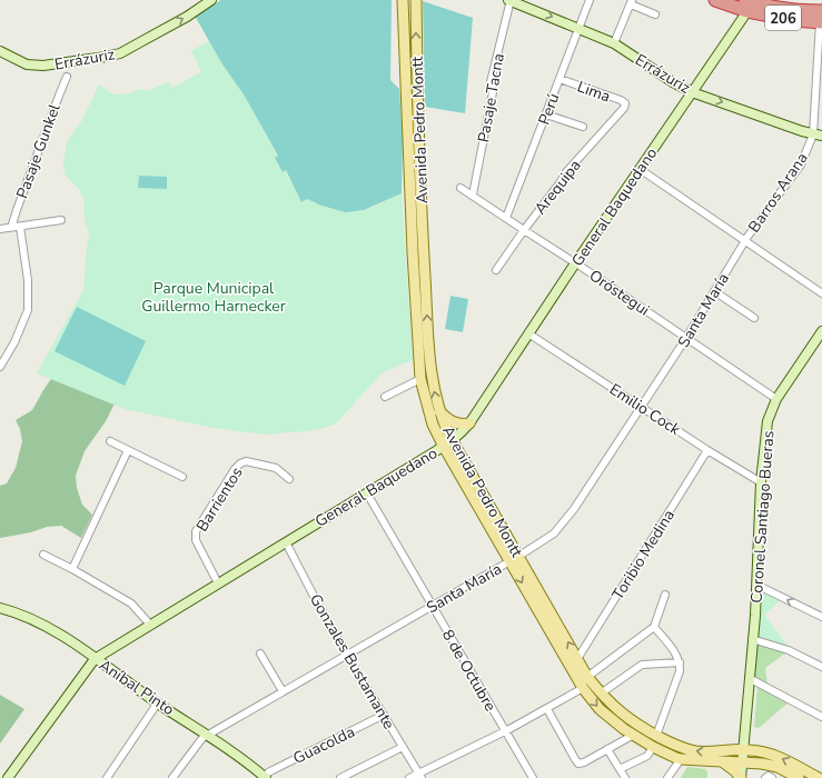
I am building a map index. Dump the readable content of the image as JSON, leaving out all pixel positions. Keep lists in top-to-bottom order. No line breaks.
{"streets":{"highway":["206"],"main road":["Errázuriz","Avenida Pedro Montt","General Baquedano","Coronel Santiago Bueras","Aníbal Pinto"],"street":["Lima","Pasaje Tacna","Perú","Pasaje Gunkel","Arequipa","Barros Arana","Oróstegui","Santa María","Emilio Cock","Barrientos","Toribio Medina","Gonzales Bustamante","8 de Octubre","Guacolda"]},"crossings":[["206","Barros Arana"],["206","General Baquedano"],["Errázuriz","Pasaje Tacna"],["Errázuriz","Perú"],["Errázuriz","Barros Arana"],["Errázuriz","General Baquedano"],["Lima","Perú"],["Lima","Arequipa"],["Pasaje Tacna","Oróstegui"],["Perú","Oróstegui"],["Avenida Pedro Montt","General Baquedano"],["Avenida Pedro Montt","Santa María"],["Avenida Pedro Montt","Coronel Santiago Bueras"],["Avenida Pedro Montt","Toribio Medina"],["Arequipa","Oróstegui"],["Barros Arana","Santa María"],["General Baquedano","Oróstegui"],["General Baquedano","Emilio Cock"],["General Baquedano","Barrientos"],["General Baquedano","Gonzales Bustamante"],["General Baquedano","8 de Octubre"],["General Baquedano","Aníbal Pinto"],["Oróstegui","Santa María"],["Oróstegui","Coronel Santiago Bueras"],["Santa María","Emilio Cock"],["Santa María","Gonzales Bustamante"],["Santa María","8 de Octubre"],["Santa María","Aníbal Pinto"],["Emilio Cock","Coronel Santiago Bueras"],["Emilio Cock","Toribio Medina"],["Gonzales Bustamante","Guacolda"],["Aníbal Pinto","Guacolda"]],"one_way":["Errázuriz"],"parks":["Parque Municipal Guillermo Harnecker"]}
